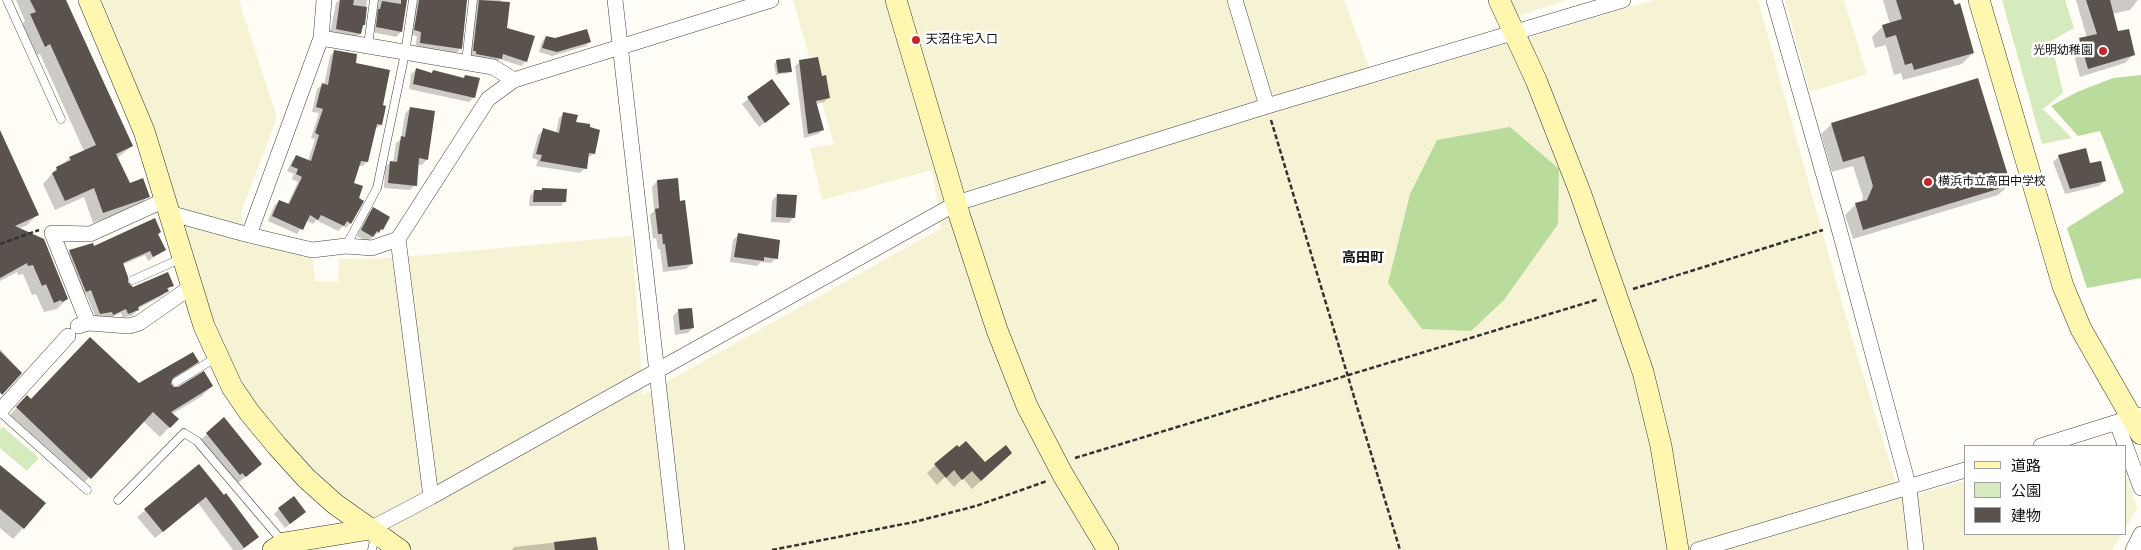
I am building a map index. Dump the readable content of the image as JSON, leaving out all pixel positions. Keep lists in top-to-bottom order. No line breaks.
{"districts":["高田町"],"places":["天沼住宅入口","光明幼稚園","横浜市立高田中学校"],"legend":["道路","公園","建物"]}
